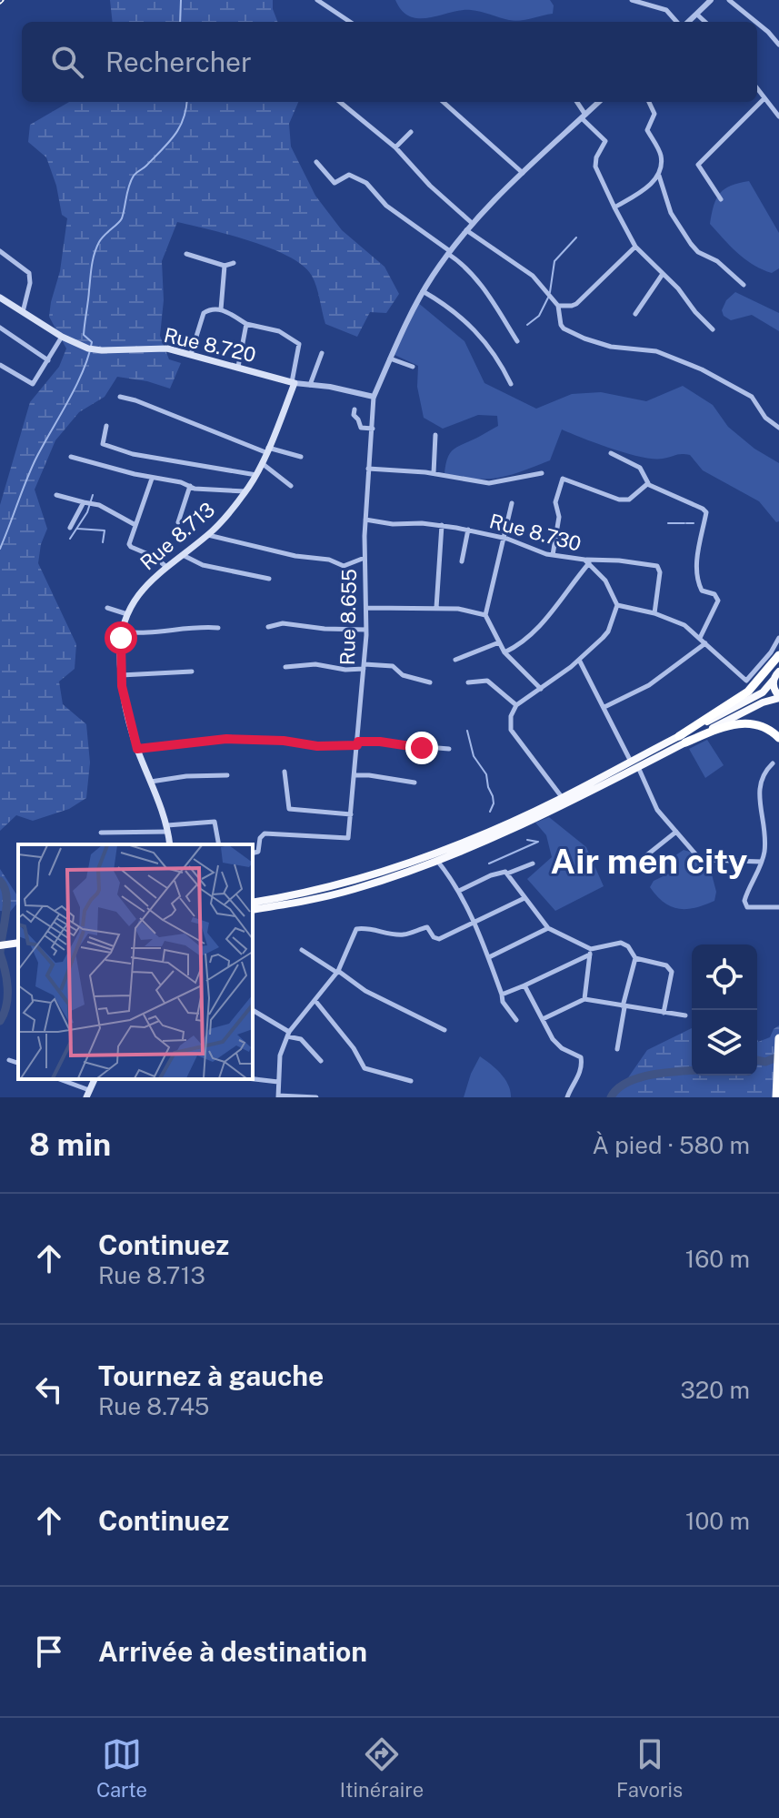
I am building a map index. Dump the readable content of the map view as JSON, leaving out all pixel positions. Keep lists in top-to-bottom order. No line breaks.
{"streets":{"main road":["Rue 8.720","Rue 8.713"],"street":["Rue 8.730","Rue 8.655"]},"crossings":[["Rue 8.720","Rue 8.713"],["Rue 8.730","Rue 8.655"]],"districts":["Air men city"],"page":{"search":"Rechercher","heading":["8 min","À pied · 580 m"],"list":[["Continuez","Rue 8.713","160 m"],["Tournez à gauche","Rue 8.745","320 m"],["Continuez","100 m"],"Arrivée à destination"],"nav":["Carte","Itinéraire","Favoris"]}}
